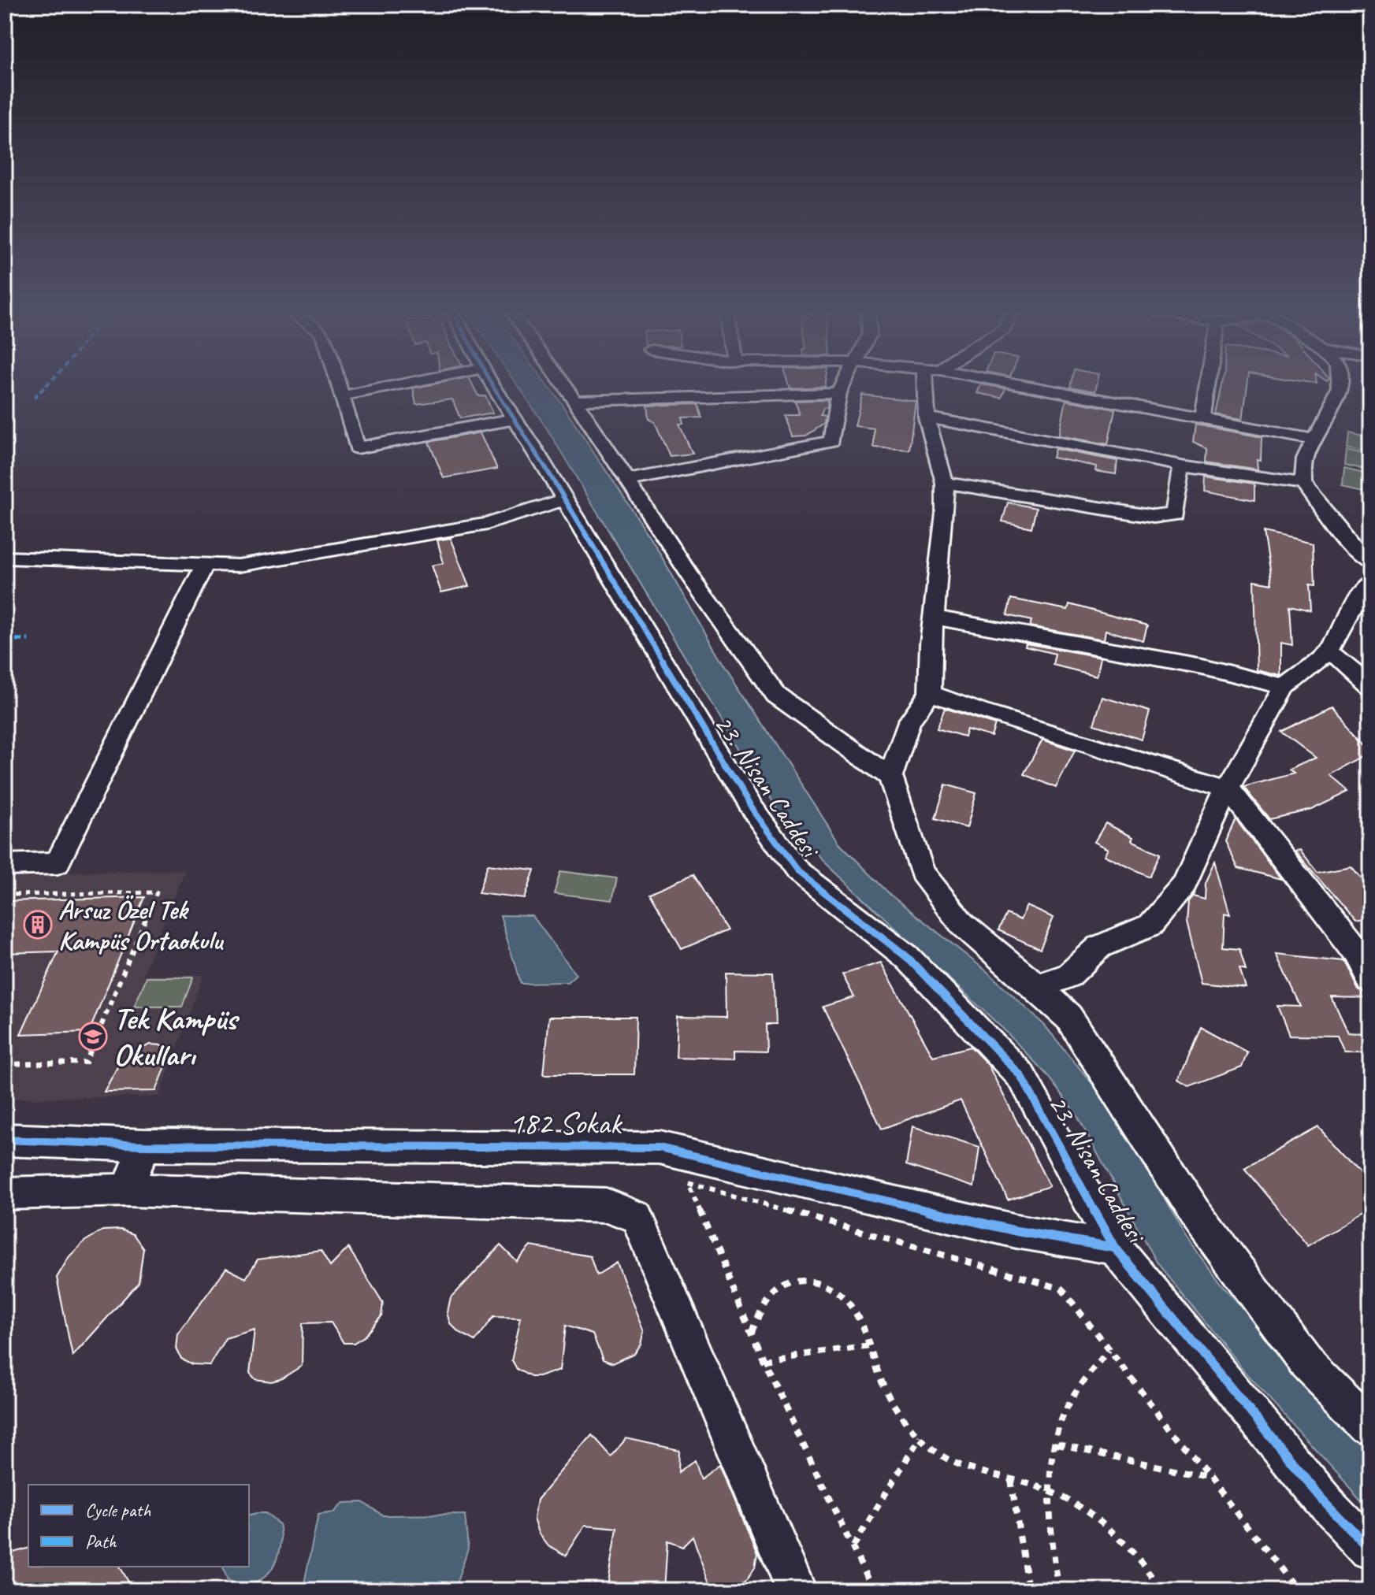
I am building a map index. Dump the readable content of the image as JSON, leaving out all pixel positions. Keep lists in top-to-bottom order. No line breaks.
{"streets":{"street":["23. Nisan Caddesi","182 Sokak"]},"crossings":[["23. Nisan Caddesi","182 Sokak"]],"places":{"building":["Arsuz Özel Tek Kampüs Ortaokulu"],"school or university":["Tek Kampüs Okulları"]},"legend":["Cycle path","Path"]}
